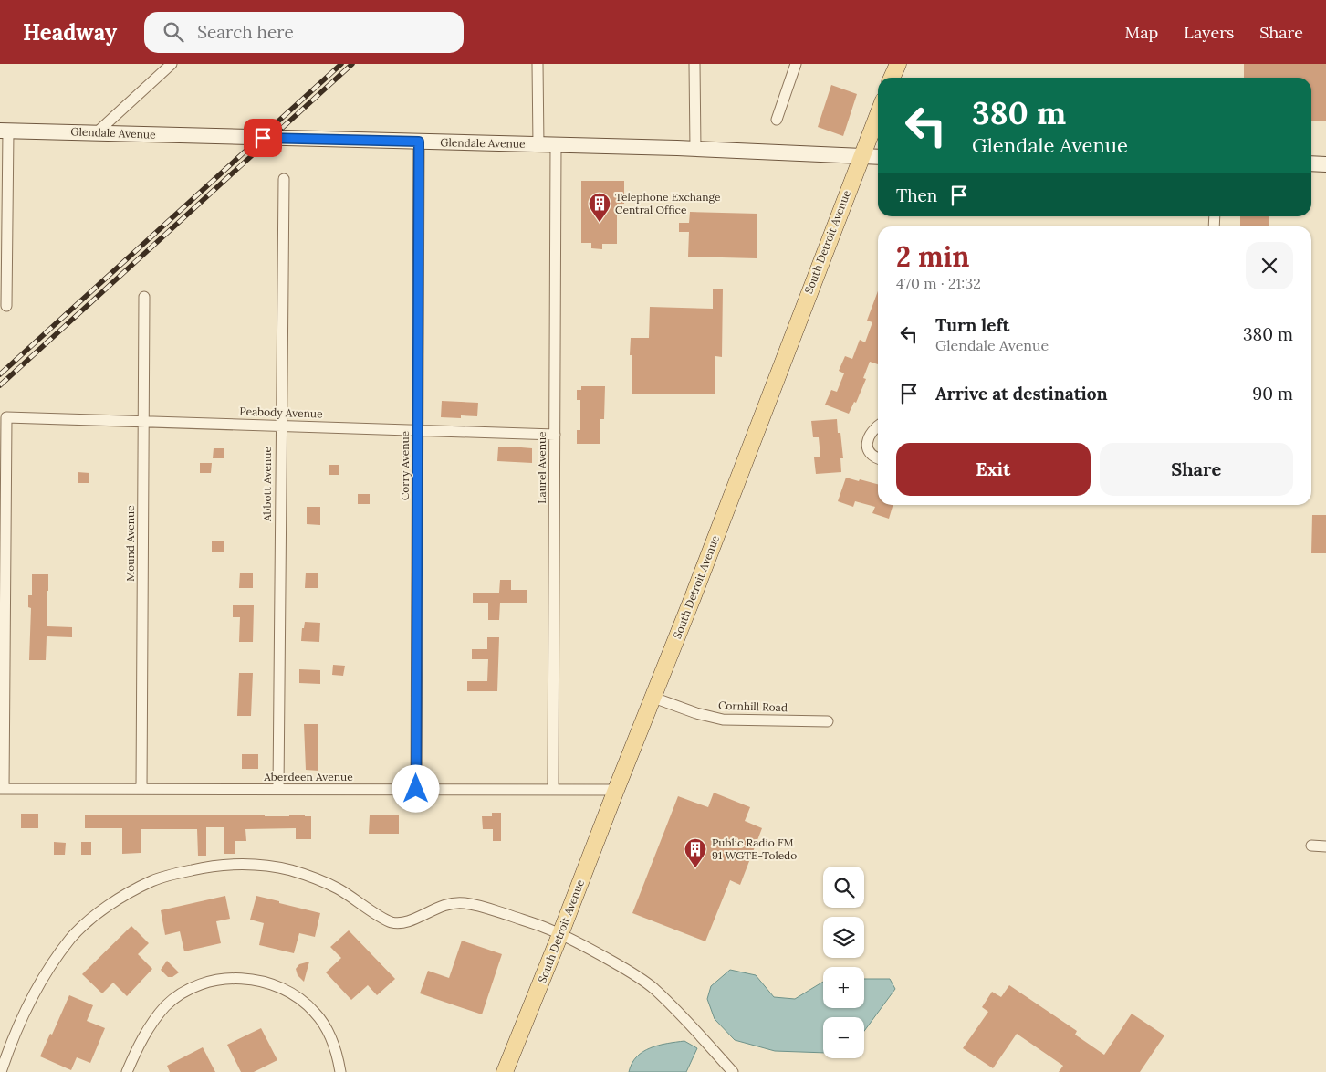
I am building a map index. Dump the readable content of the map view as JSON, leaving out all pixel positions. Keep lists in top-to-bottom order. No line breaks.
{"streets":{"main road":["Glendale Avenue","South Detroit Avenue"],"street":["Peabody Avenue","Corry Avenue","Laurel Avenue","Abbott Avenue","Mound Avenue","Cornhill Road","Aberdeen Avenue"]},"crossings":[["Glendale Avenue","South Detroit Avenue"],["Glendale Avenue","Corry Avenue"],["Glendale Avenue","Laurel Avenue"],["South Detroit Avenue","Cornhill Road"],["South Detroit Avenue","Aberdeen Avenue"],["Peabody Avenue","Corry Avenue"],["Peabody Avenue","Laurel Avenue"],["Peabody Avenue","Abbott Avenue"],["Peabody Avenue","Mound Avenue"],["Peabody Avenue","Aberdeen Avenue"],["Corry Avenue","Aberdeen Avenue"],["Laurel Avenue","Aberdeen Avenue"],["Abbott Avenue","Aberdeen Avenue"],["Mound Avenue","Aberdeen Avenue"]],"places":{"building":["Telephone Exchange Central Office","Public Radio FM 91 WGTE-Toledo"]},"page":{"header":"Headway","search":"Search here","nav":["Map","Layers","Share"],"turn":["380 m","Glendale Avenue"],"then":"Then","heading":["2 min","470 m · 21:32"],"list":[{"name":"Turn left","note":"Glendale Avenue","value":"380 m"},{"name":"Arrive at destination","value":"90 m"}],"buttons":["Exit","Share"],"map_buttons":["+","−"]}}
